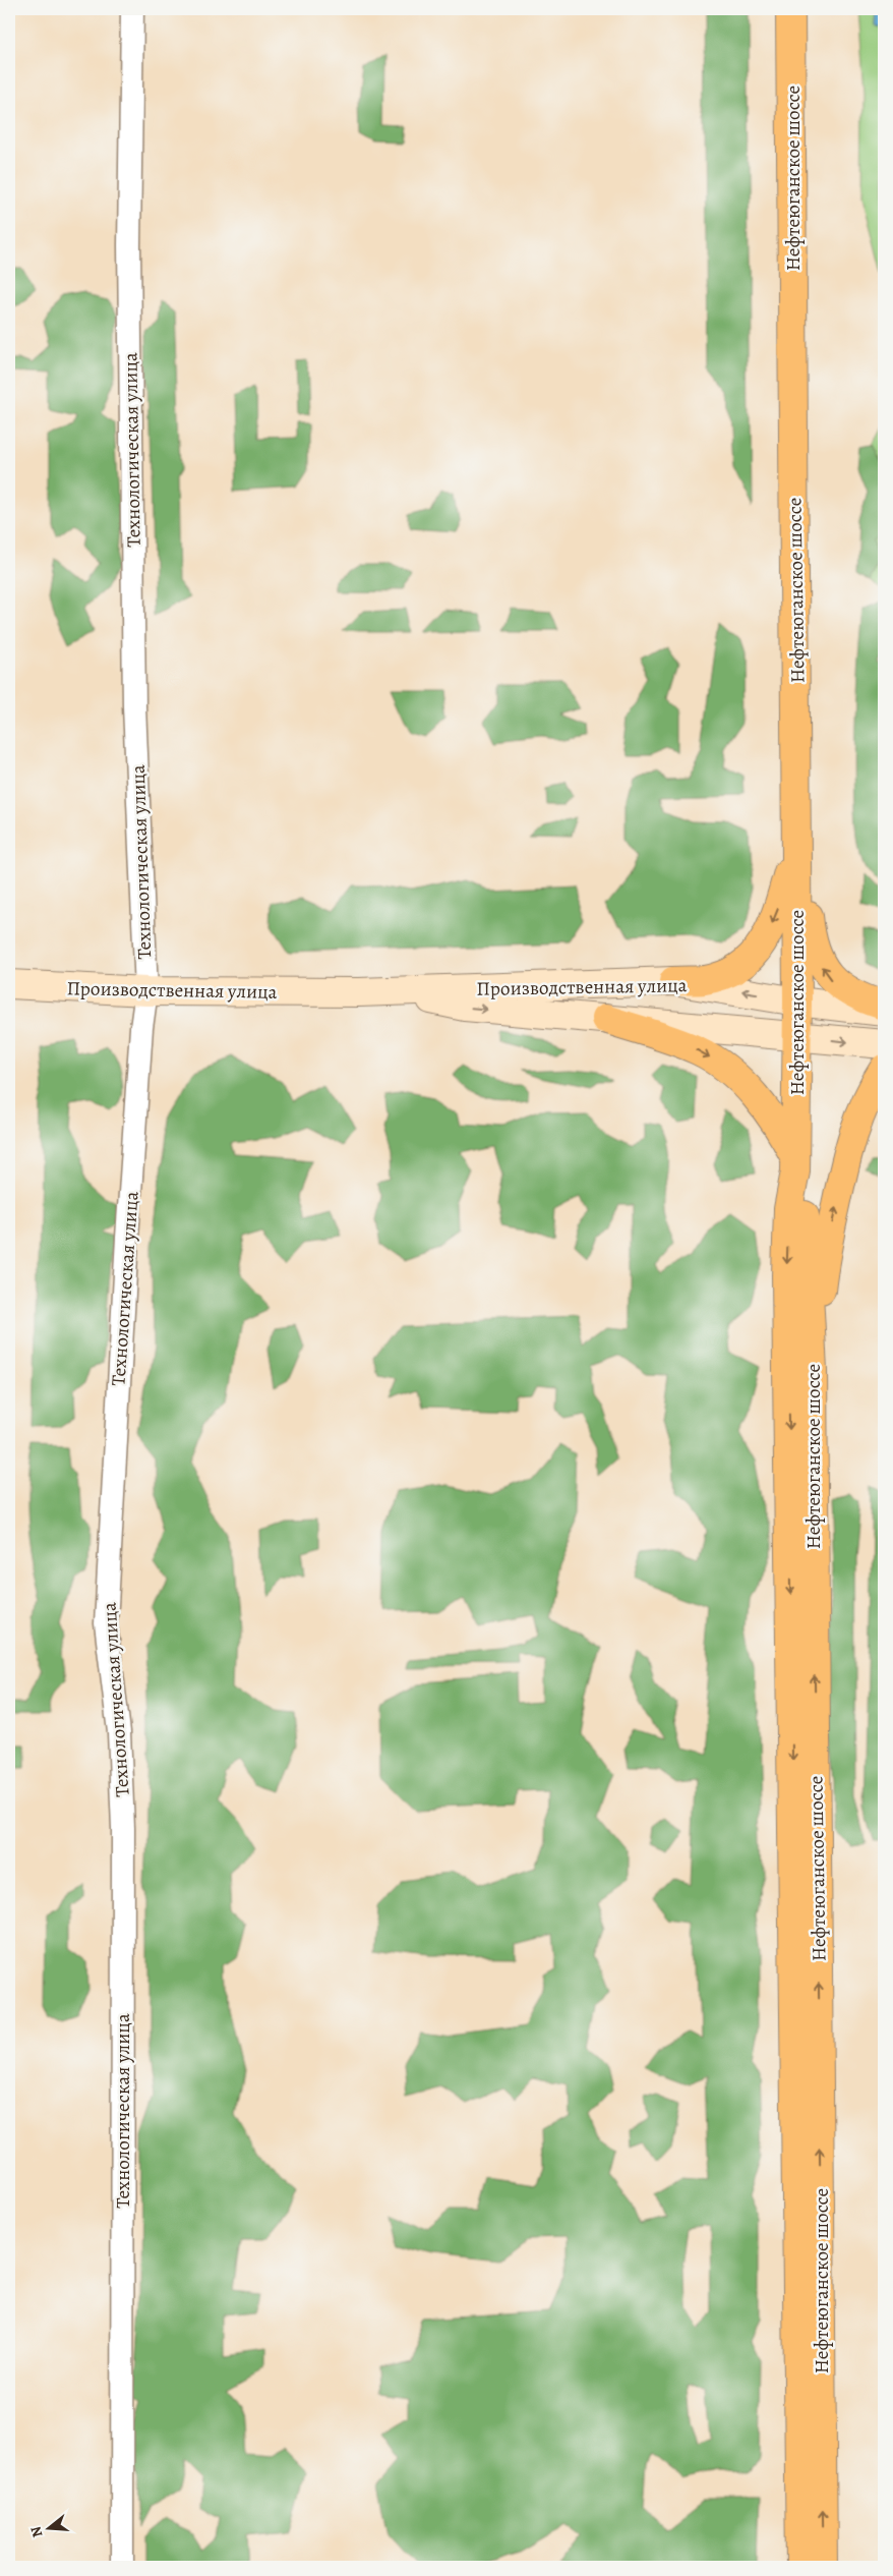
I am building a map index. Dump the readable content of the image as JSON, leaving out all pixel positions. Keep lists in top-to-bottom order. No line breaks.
{"streets":{"main road":["Нефтеюганское шоссе","Производственная улица"],"street":["Технологическая улица"]},"crossings":[["Нефтеюганское шоссе","Производственная улица"],["Технологическая улица","Производственная улица"]],"north":"left"}
